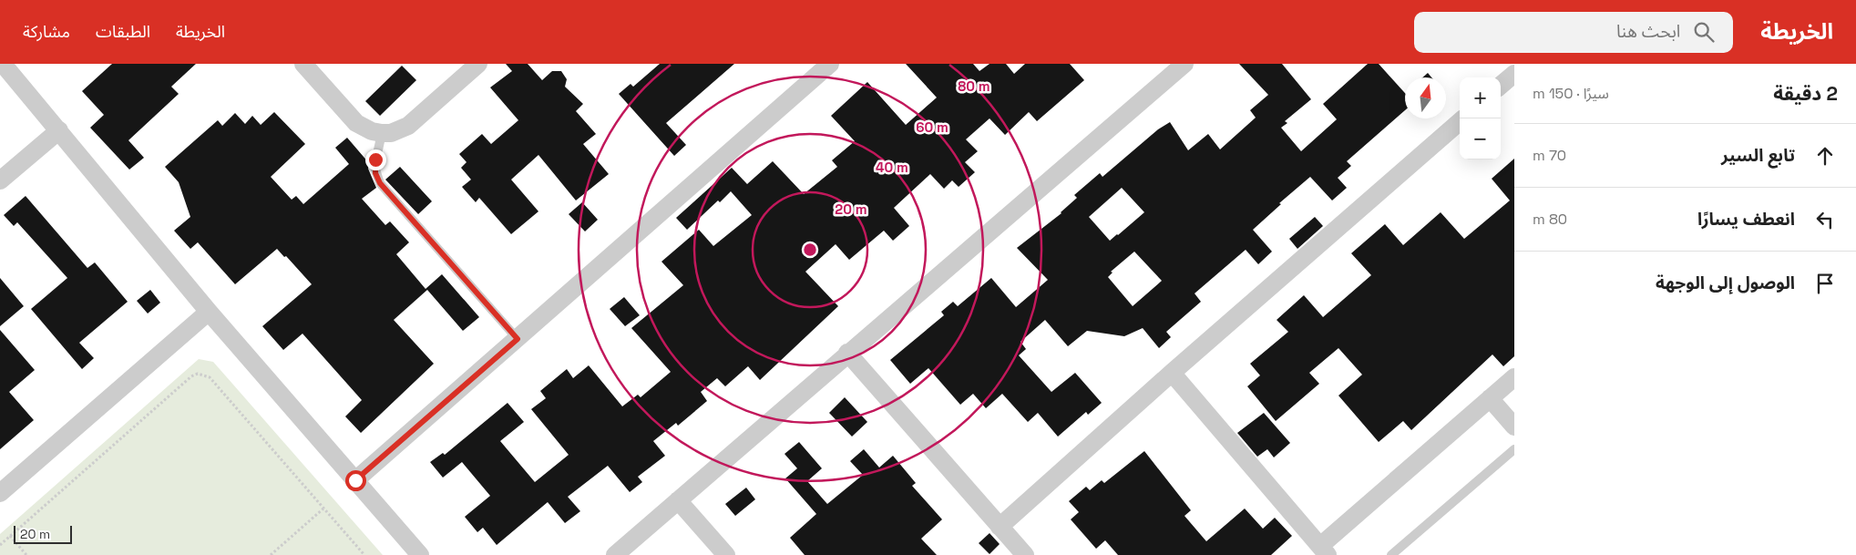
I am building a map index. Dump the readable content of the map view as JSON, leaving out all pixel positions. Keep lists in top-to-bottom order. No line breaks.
{"scale_bar":"20 m","north":"top","page":{"header":"الخريطة","search":"ابحث هنا","nav":["الخريطة","الطبقات","مشاركة"],"heading":["2 دقيقة","سيرًا · 150 m"],"map_buttons":["+","−"],"list":[["تابع السير","70 m"],["انعطف يسارًا","80 m"],"الوصول إلى الوجهة"],"scale":"20 m"},"rings":["80 m","60 m","40 m","20 m"]}
